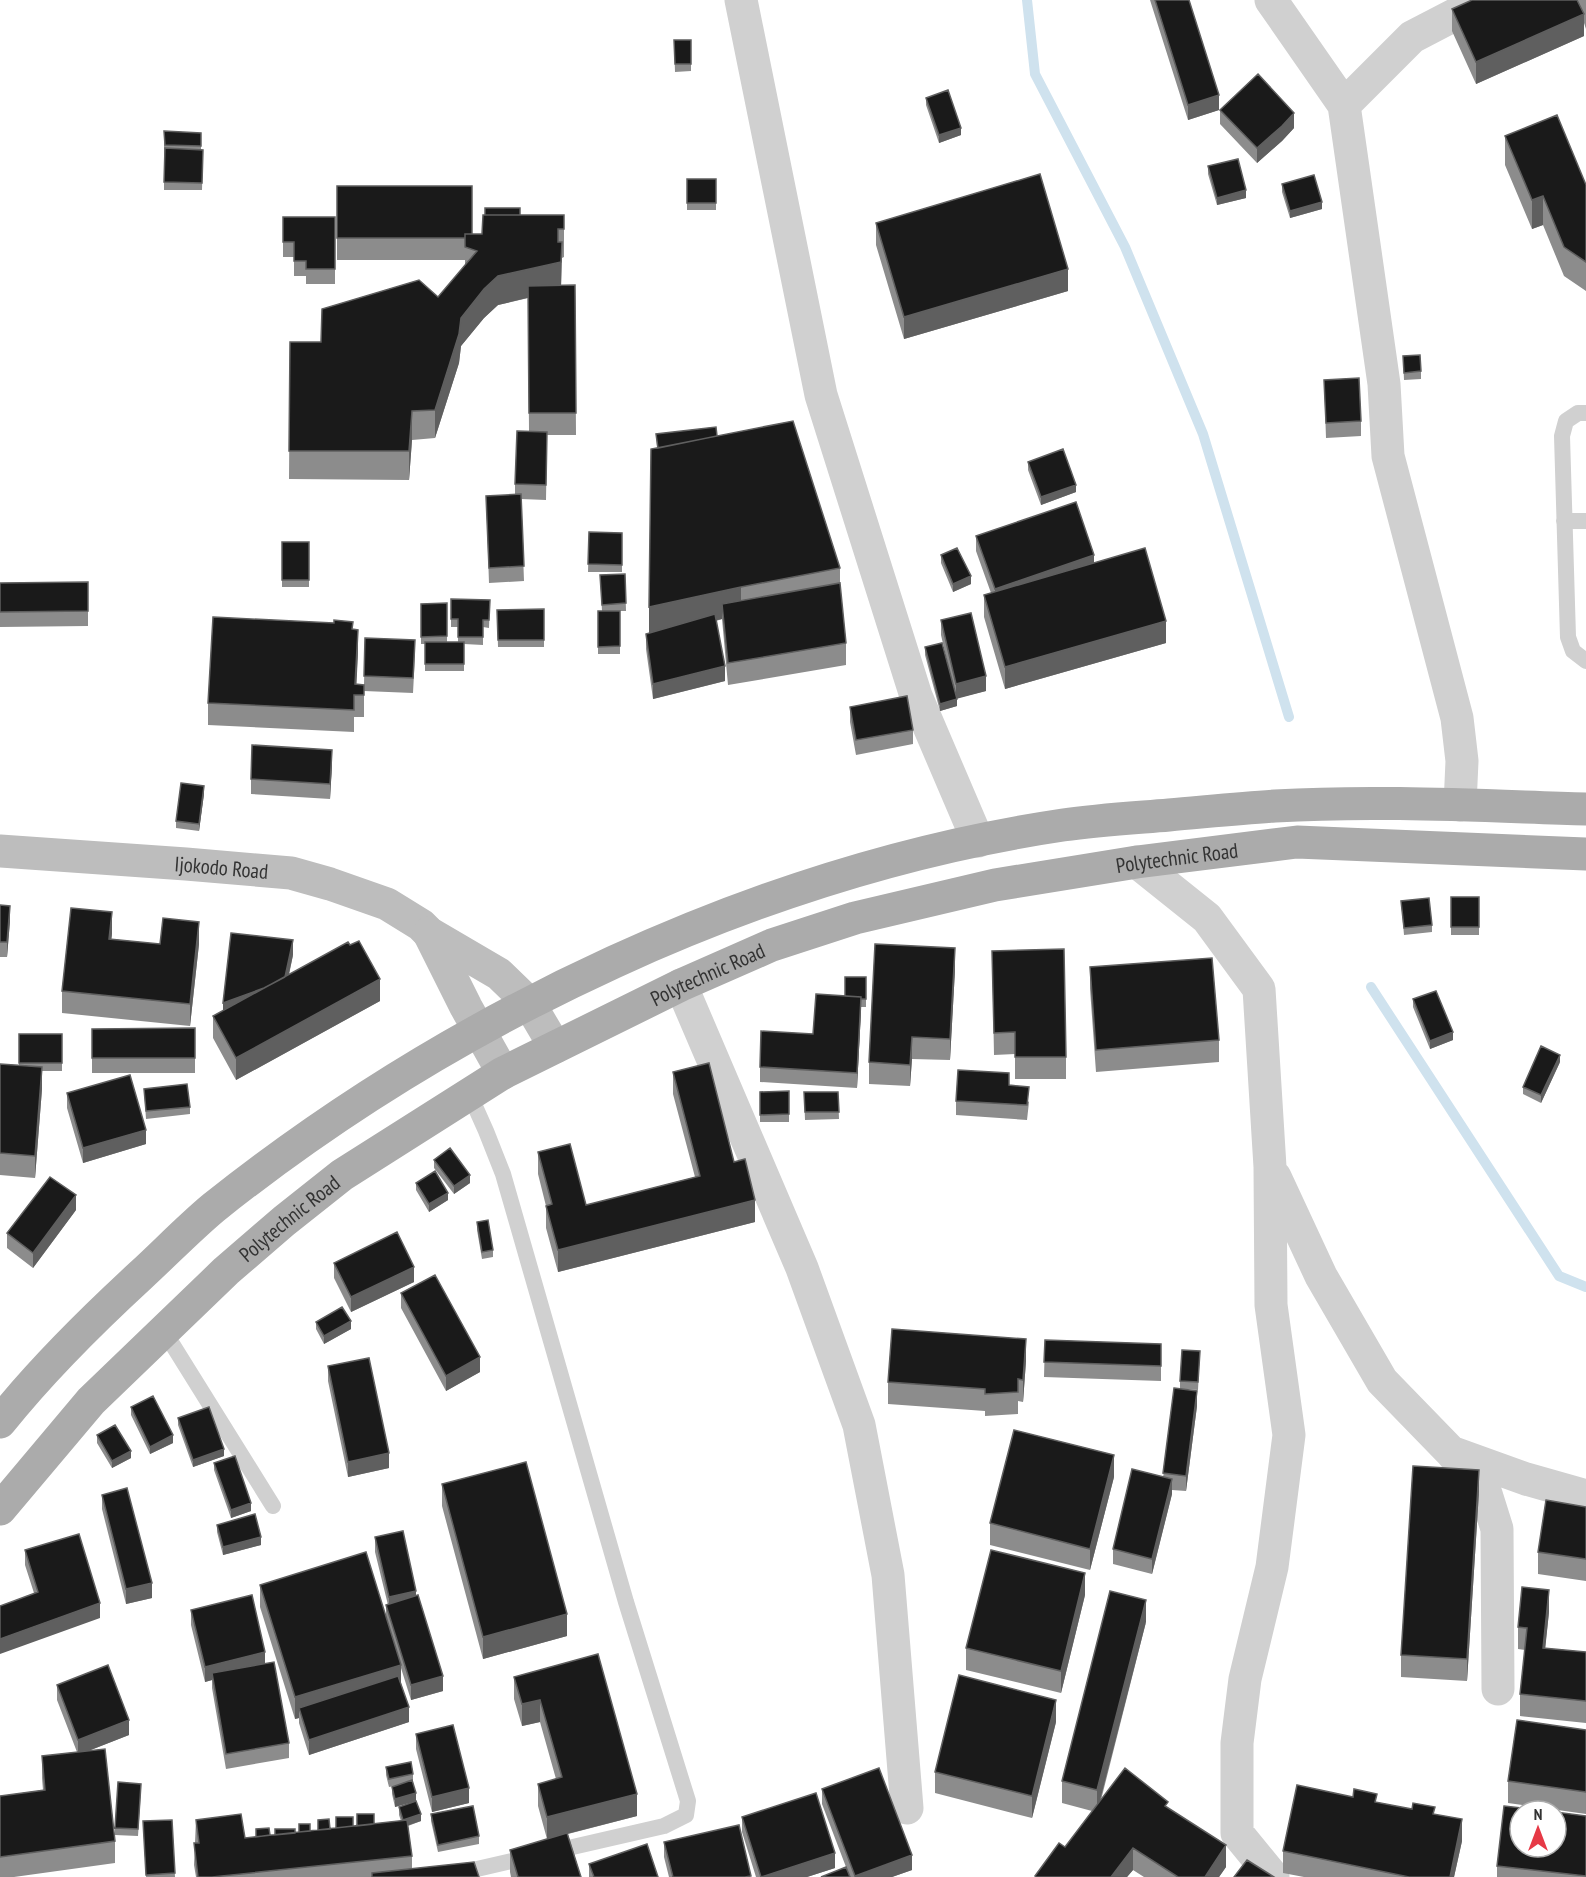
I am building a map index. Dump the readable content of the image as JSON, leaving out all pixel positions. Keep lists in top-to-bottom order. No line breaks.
{"streets":{"main road":["Polytechnic Road","Ijokodo Road"]},"crossings":[["Polytechnic Road","Ijokodo Road"]],"north":"top"}
